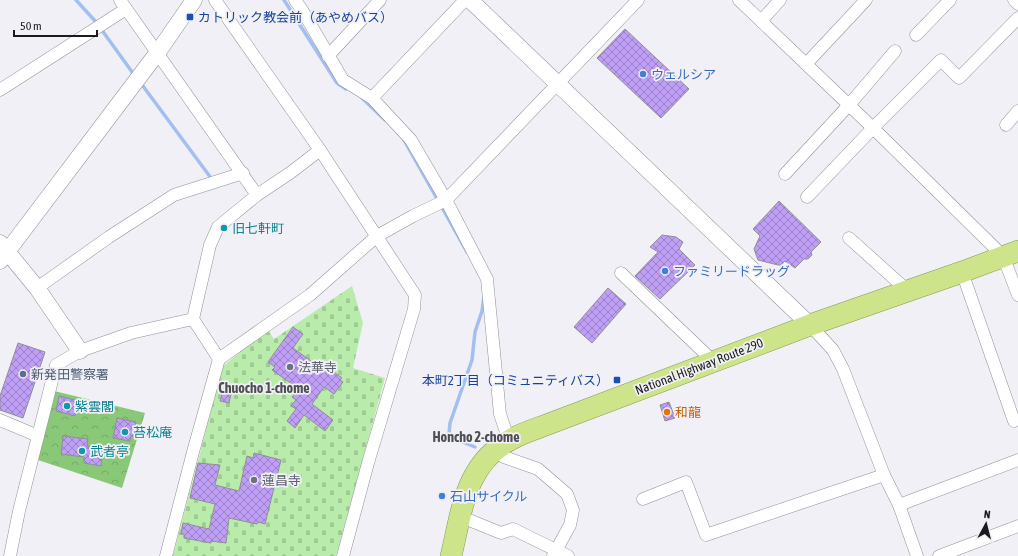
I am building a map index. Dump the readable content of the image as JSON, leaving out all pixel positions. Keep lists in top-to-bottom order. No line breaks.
{"streets":{"highway":["National Highway Route 290"]},"districts":["Chuocho 1-chome","Honcho 2-chome"],"places":{"transit":["カトリック教会前（あやめバス）","本町2丁目（コミュニティバス）"],"other":["ウェルシア","旧七軒町","ファミリードラッグ","法華寺","新発田警察署","紫雲閣","和龍","苔松庵","武者亭","蓮昌寺","石山サイクル"]},"scale_bar":"50 m","north":"top"}
